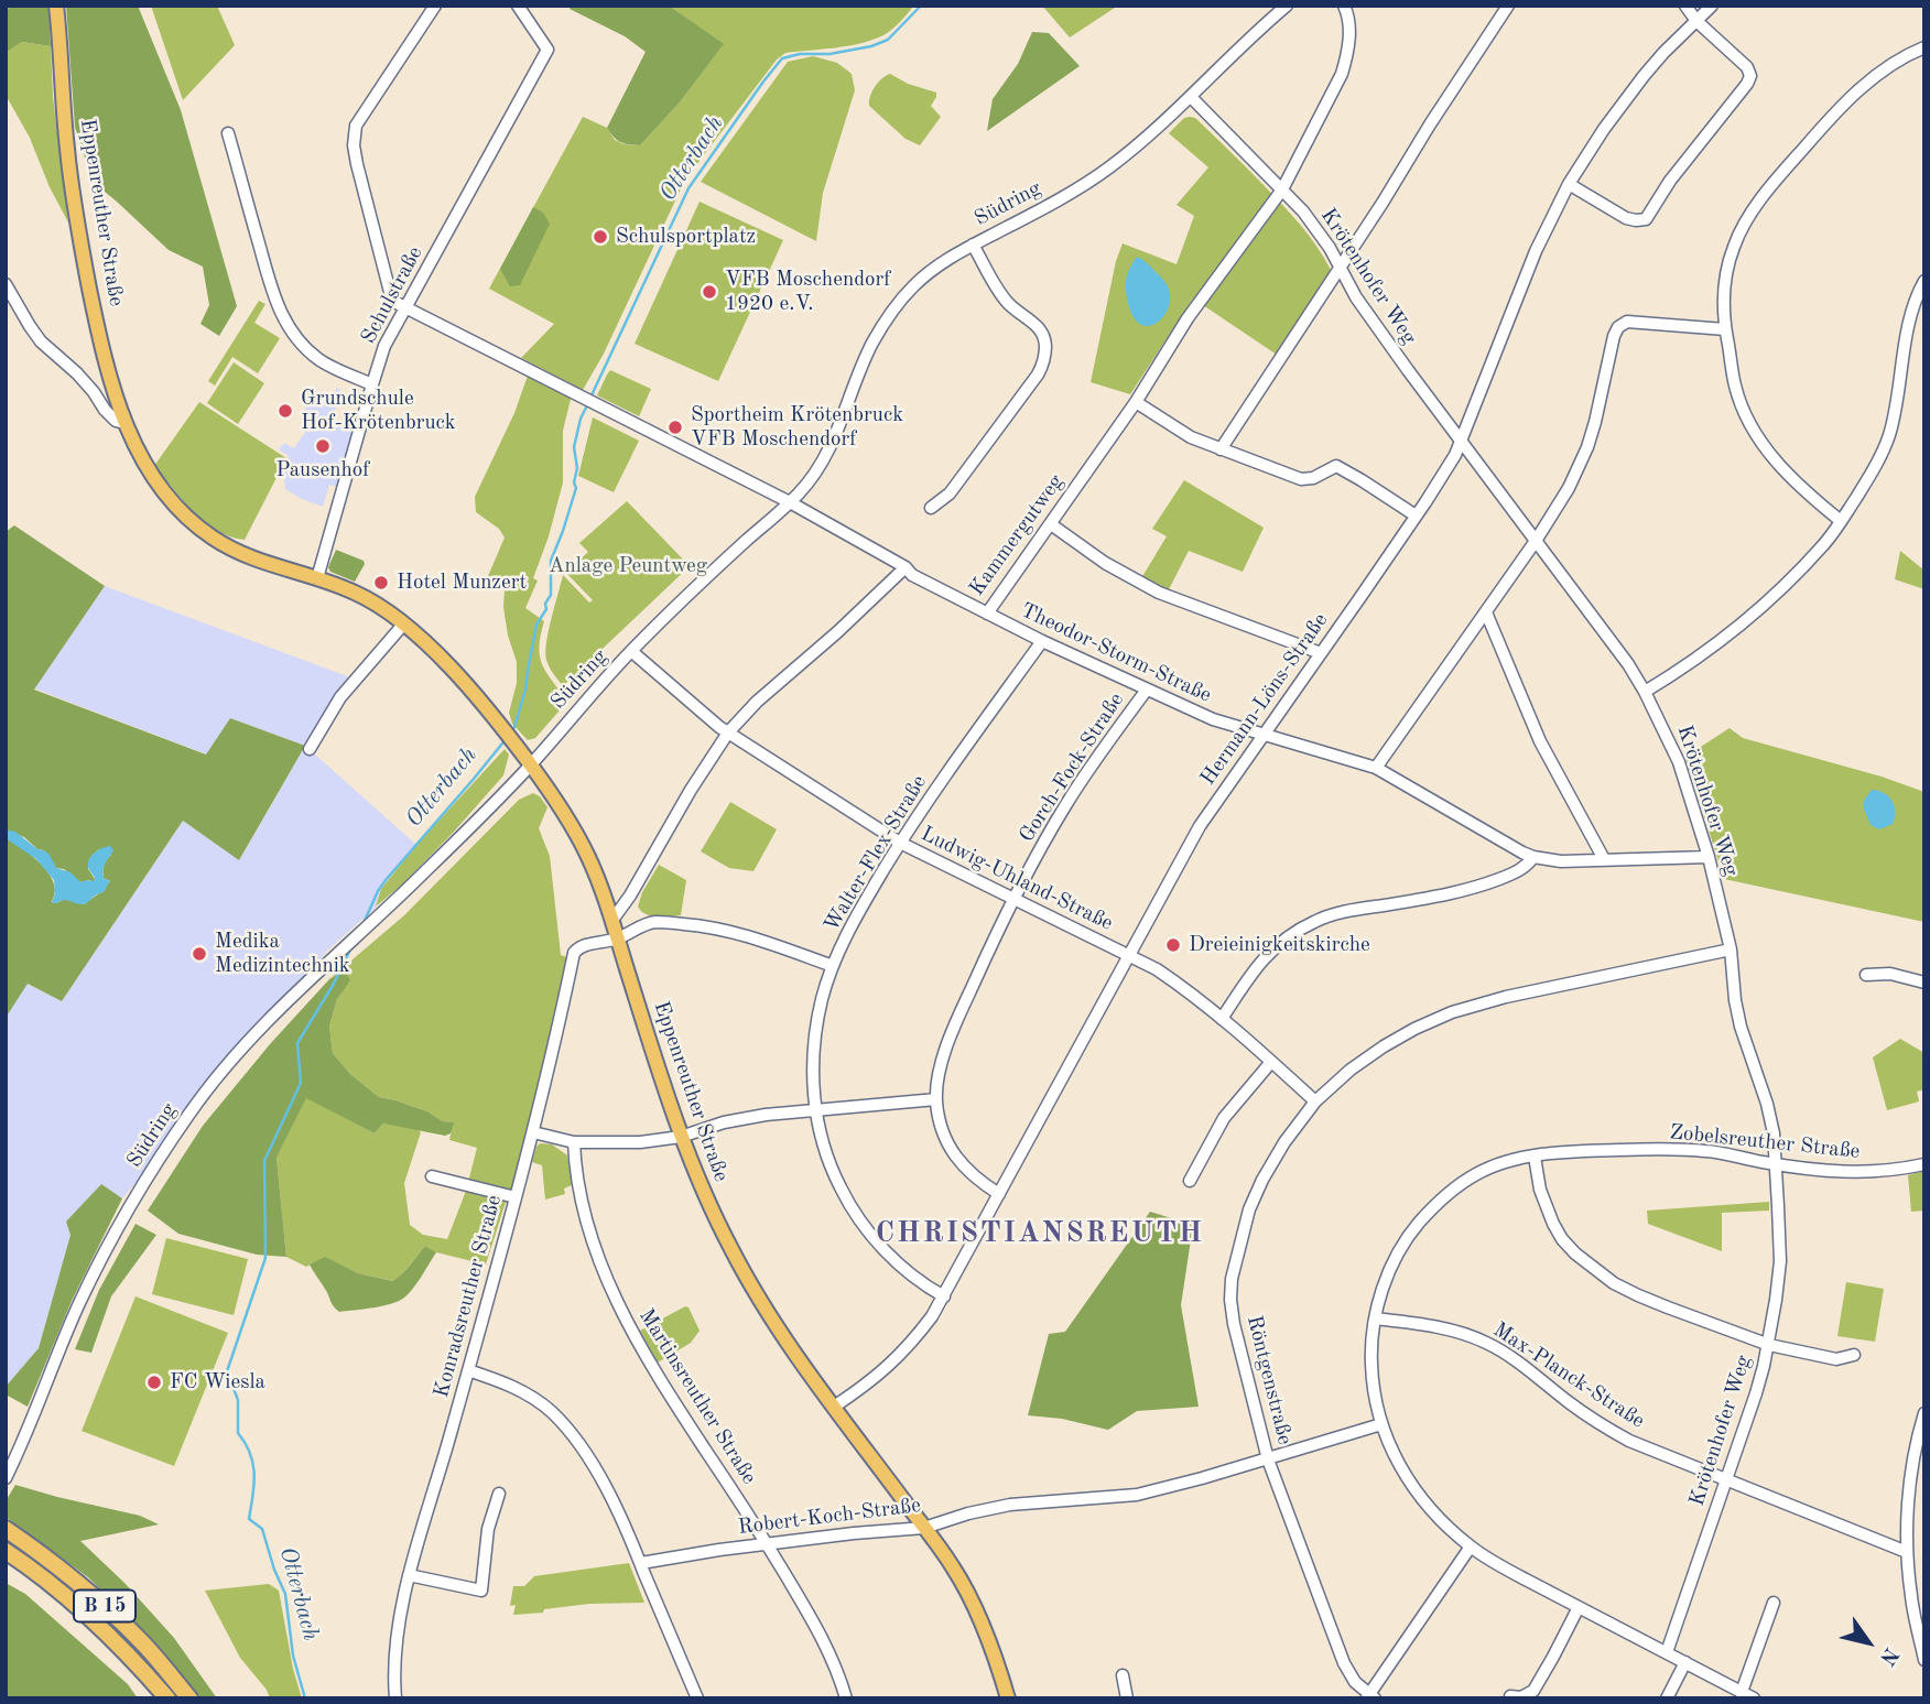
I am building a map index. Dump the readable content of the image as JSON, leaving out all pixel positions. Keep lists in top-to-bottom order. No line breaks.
{"streets":{"highway":["B 15"],"main road":["Eppenreuther Straße"],"street":["Südring","Krötenhofer Weg","Schulstraße","Kammergutweg","Theodor-Storm-Straße","Hermann-Löns-Straße","Gorch-Fock-Straße","Walter-Flex-Straße","Ludwig-Uhland-Straße","Zobelsreuther Straße","Konradsreuther Straße","Max-Planck-Straße","Röntgenstraße","Martinsreuther Straße","Robert-Koch-Straße"]},"crossings":[["Südring","Eppenreuther Straße"],["Südring","Krötenhofer Weg"],["Südring","Kammergutweg"],["Südring","Ludwig-Uhland-Straße"],["Eppenreuther Straße","Schulstraße"],["Eppenreuther Straße","Hermann-Löns-Straße"],["Eppenreuther Straße","Konradsreuther Straße"],["Eppenreuther Straße","Robert-Koch-Straße"],["Krötenhofer Weg","Kammergutweg"],["Krötenhofer Weg","Theodor-Storm-Straße"],["Krötenhofer Weg","Hermann-Löns-Straße"],["Krötenhofer Weg","Zobelsreuther Straße"],["Krötenhofer Weg","Max-Planck-Straße"],["Krötenhofer Weg","Röntgenstraße"],["Schulstraße","Kammergutweg"],["Kammergutweg","Theodor-Storm-Straße"],["Theodor-Storm-Straße","Hermann-Löns-Straße"],["Theodor-Storm-Straße","Gorch-Fock-Straße"],["Theodor-Storm-Straße","Walter-Flex-Straße"],["Hermann-Löns-Straße","Gorch-Fock-Straße"],["Hermann-Löns-Straße","Walter-Flex-Straße"],["Hermann-Löns-Straße","Ludwig-Uhland-Straße"],["Gorch-Fock-Straße","Ludwig-Uhland-Straße"],["Walter-Flex-Straße","Ludwig-Uhland-Straße"],["Ludwig-Uhland-Straße","Röntgenstraße"],["Zobelsreuther Straße","Max-Planck-Straße"],["Zobelsreuther Straße","Robert-Koch-Straße"],["Röntgenstraße","Robert-Koch-Straße"],["Martinsreuther Straße","Robert-Koch-Straße"]],"districts":["CHRISTIANSREUTH"],"water":["Otterbach"],"parks":["Anlage Peuntweg"],"places":["Schulsportplatz","VFB Moschendorf 1920 e.V.","Grundschule Hof-Krötenbruck","Sportheim Krötenbruck VFB Moschendorf","Pausenhof","Hotel Munzert","Dreieinigkeitskirche","Medika Medizintechnik","FC Wiesla"],"north":"bottom right"}
